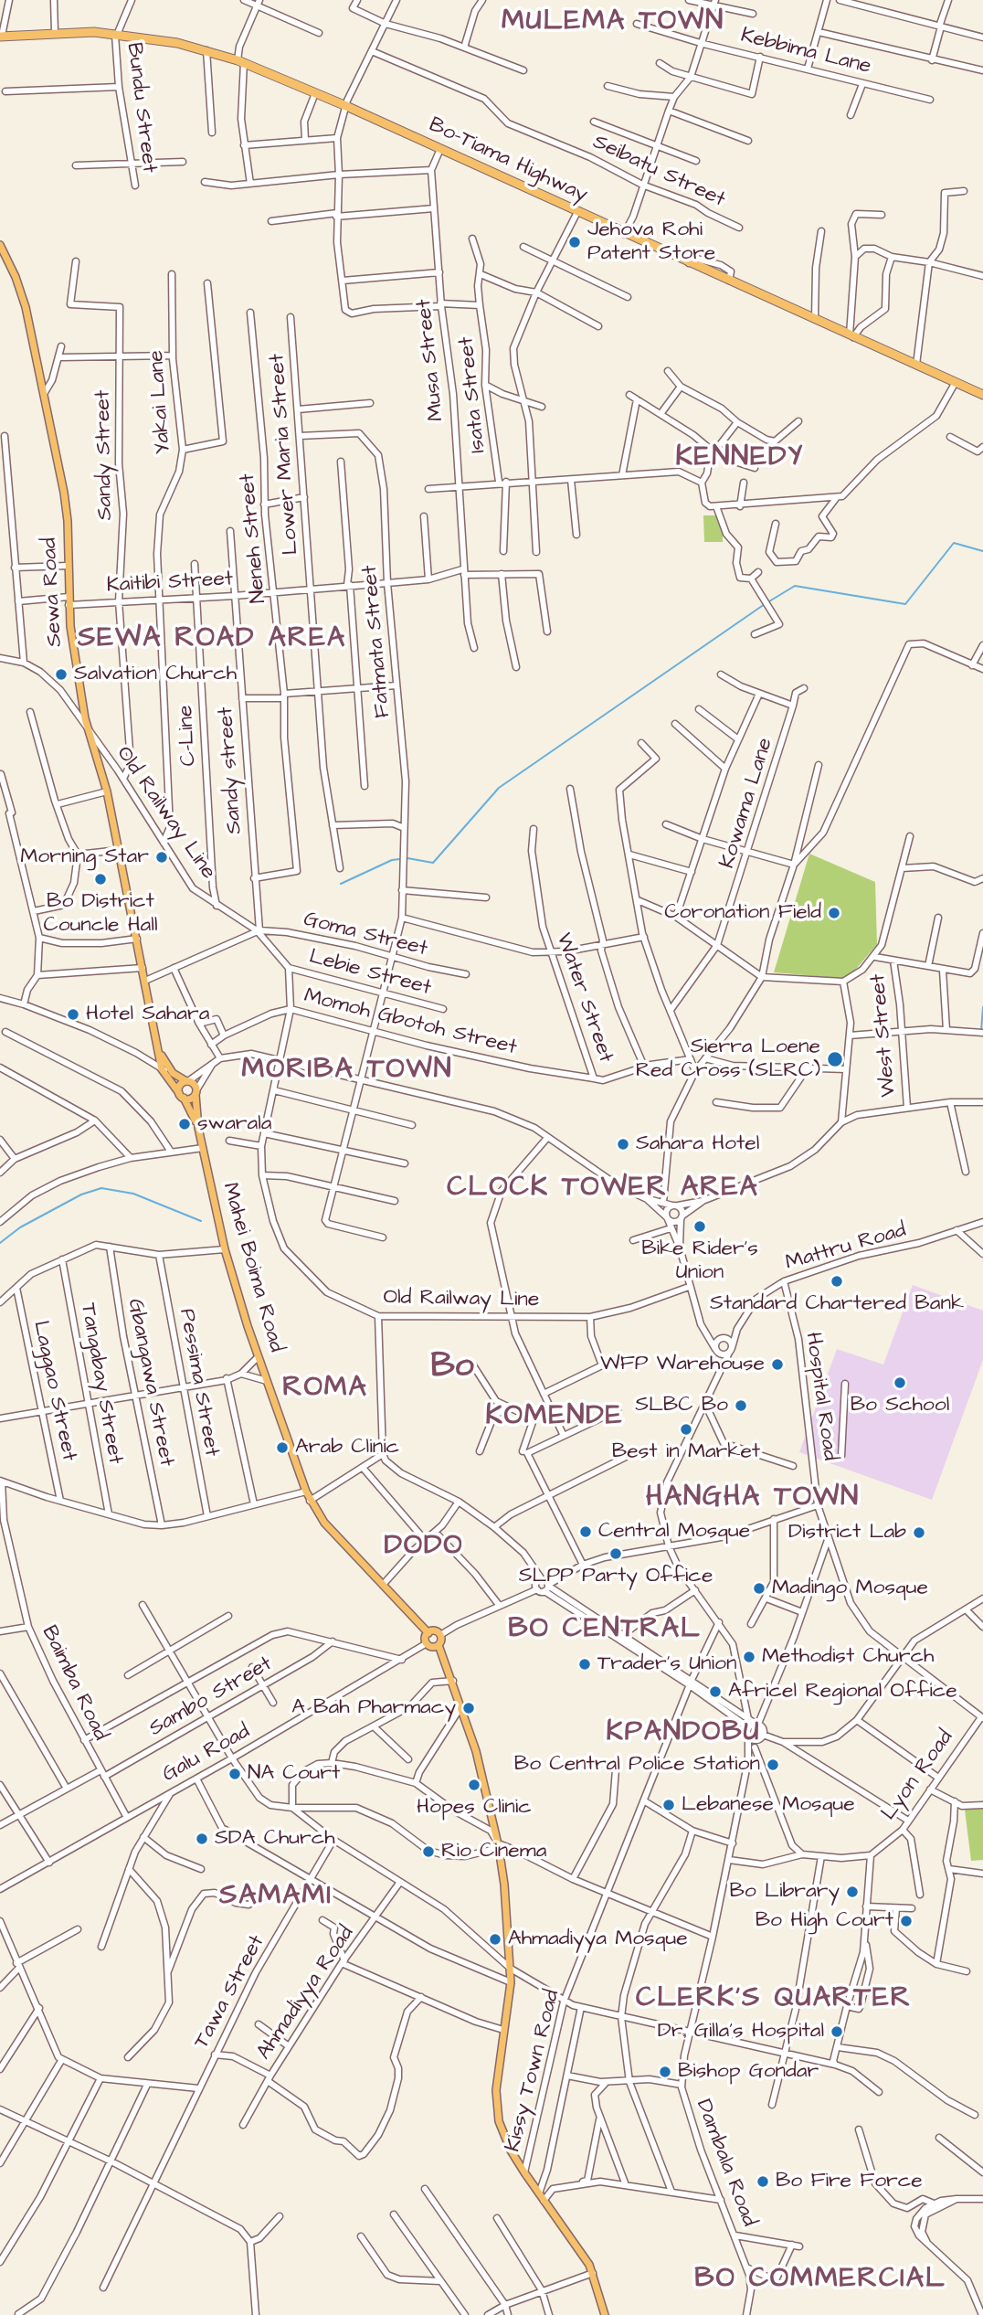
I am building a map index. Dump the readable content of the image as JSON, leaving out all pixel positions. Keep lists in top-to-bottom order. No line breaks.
{"streets":{"highway":["Bo-Tiama Highway"],"main road":["Sewa Road","Mahei Boima Road"],"street":["Kebbima Lane","Bundu Street","Seibatu Street","Musa Street","Isata Street","Yakai Lane","Lower Maria Street","Sandy Street","Neneh Street","Kaitibi Street","Fatmata Street","C-Line","Sandy street","Kowama Lane","Old Railway Line","Goma Street","Lebie Street","Water Street","Momoh Gbotoh Street","West Street","Mattru Road","Gbangawa Street","Pessima Street","Tangabay Street","Laggao Street","Hospital Road","Baimba Road","Sambo Street","Galu Road","Lyon Road","Tawa Street","Ahmadiyya Road","Kissy Town Road","Dambala Road"]},"crossings":[["Bundu Street","Bo-Tiama Highway"],["Bo-Tiama Highway","Musa Street"],["Musa Street","Isata Street"],["Musa Street","Kaitibi Street"],["Yakai Lane","Kaitibi Street"],["Yakai Lane","Old Railway Line"],["Lower Maria Street","Kaitibi Street"],["Lower Maria Street","Fatmata Street"],["Sandy Street","Kaitibi Street"],["Sandy Street","Old Railway Line"],["Neneh Street","Kaitibi Street"],["Neneh Street","Sandy street"],["Kaitibi Street","Sewa Road"],["Kaitibi Street","Fatmata Street"],["Kaitibi Street","C-Line"],["Kaitibi Street","Sandy street"],["Sewa Road","Old Railway Line"],["Fatmata Street","Goma Street"],["Fatmata Street","Lebie Street"],["Fatmata Street","Momoh Gbotoh Street"],["C-Line","Old Railway Line"],["Sandy street","Old Railway Line"],["Sandy street","Goma Street"],["Old Railway Line","Goma Street"],["Old Railway Line","Lebie Street"],["Old Railway Line","Momoh Gbotoh Street"],["Water Street","Momoh Gbotoh Street"],["Mattru Road","Hospital Road"],["Mahei Boima Road","Galu Road"],["Hospital Road","Lyon Road"],["Baimba Road","Sambo Street"],["Baimba Road","Galu Road"]],"districts":["MULEMA TOWN","KENNEDY","SEWA ROAD AREA","MORIBA TOWN","CLOCK TOWER AREA","Bo","ROMA","KOMENDE","HANGHA TOWN","DODO","BO CENTRAL","KPANDOBU","SAMAMI","CLERK'S QUARTER","BO COMMERCIAL"],"places":["Jehova Rohi Patent Store","Salvation Church","Morning Star","Bo District Councle Hall","Coronation Field","Hotel Sahara","Sierra Loene Red Cross (SLRC)","swarala","Sahara Hotel","Bike Rider's Union","Standard Chartered Bank","WFP Warehouse","Bo School","SLBC Bo","Best in Market","Arab Clinic","Central Mosque","District Lab","SLPP Party Office","Madingo Mosque","Methodist Church","Trader's Union","Africel Regional Office","A Bah Pharmacy","Bo Central Police Station","NA Court","Hopes Clinic","Lebanese Mosque","SDA Church","Rio Cinema","Bo Library","Bo High Court","Ahmadiyya Mosque","Dr. Gilla's Hospital","Bishop Gondar","Bo Fire Force"]}
